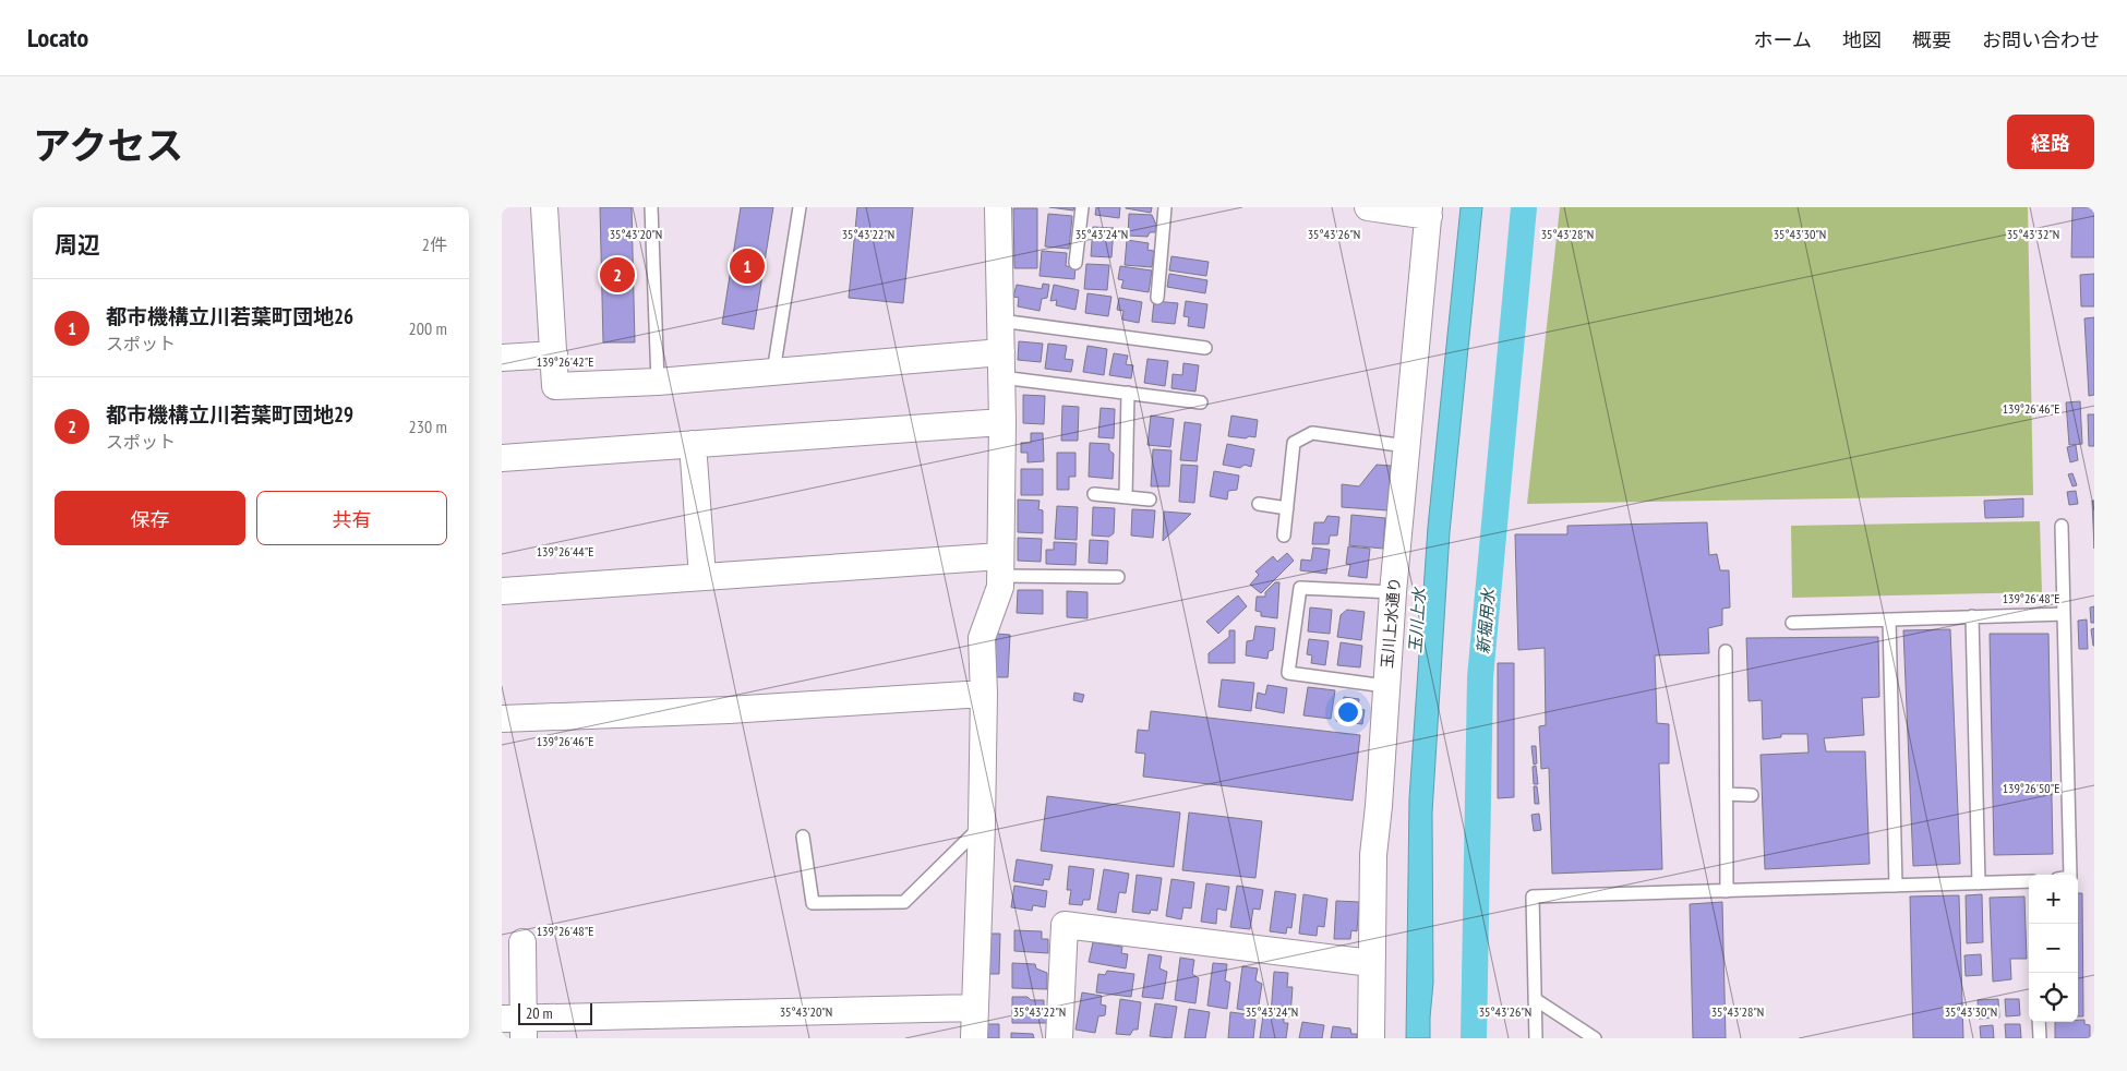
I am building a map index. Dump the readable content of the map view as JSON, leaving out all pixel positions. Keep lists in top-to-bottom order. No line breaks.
{"streets":{"street":["玉川上水通り"]},"water":["玉川上水","新堀用水"],"scale_bar":"20 m","page":{"header":"Locato","nav":["ホーム","地図","概要","お問い合わせ"],"title":"アクセス","buttons":["経路",["保存","共有"]],"heading":["周辺","2件"],"pins":["1","2"],"list":[{"mark":"1","name":"都市機構立川若葉町団地26","note":"スポット","value":"200 m"},{"mark":"2","name":"都市機構立川若葉町団地29","note":"スポット","value":"230 m"}],"map_buttons":["+","−"],"scale":"20 m"},"coordinates":["35°43'20\"N","35°43'22\"N","35°43'24\"N","35°43'26\"N","35°43'28\"N","35°43'30\"N","35°43'32\"N","139°26'42\"E","139°26'46\"E","139°26'44\"E","139°26'48\"E","139°26'50\"E"]}
